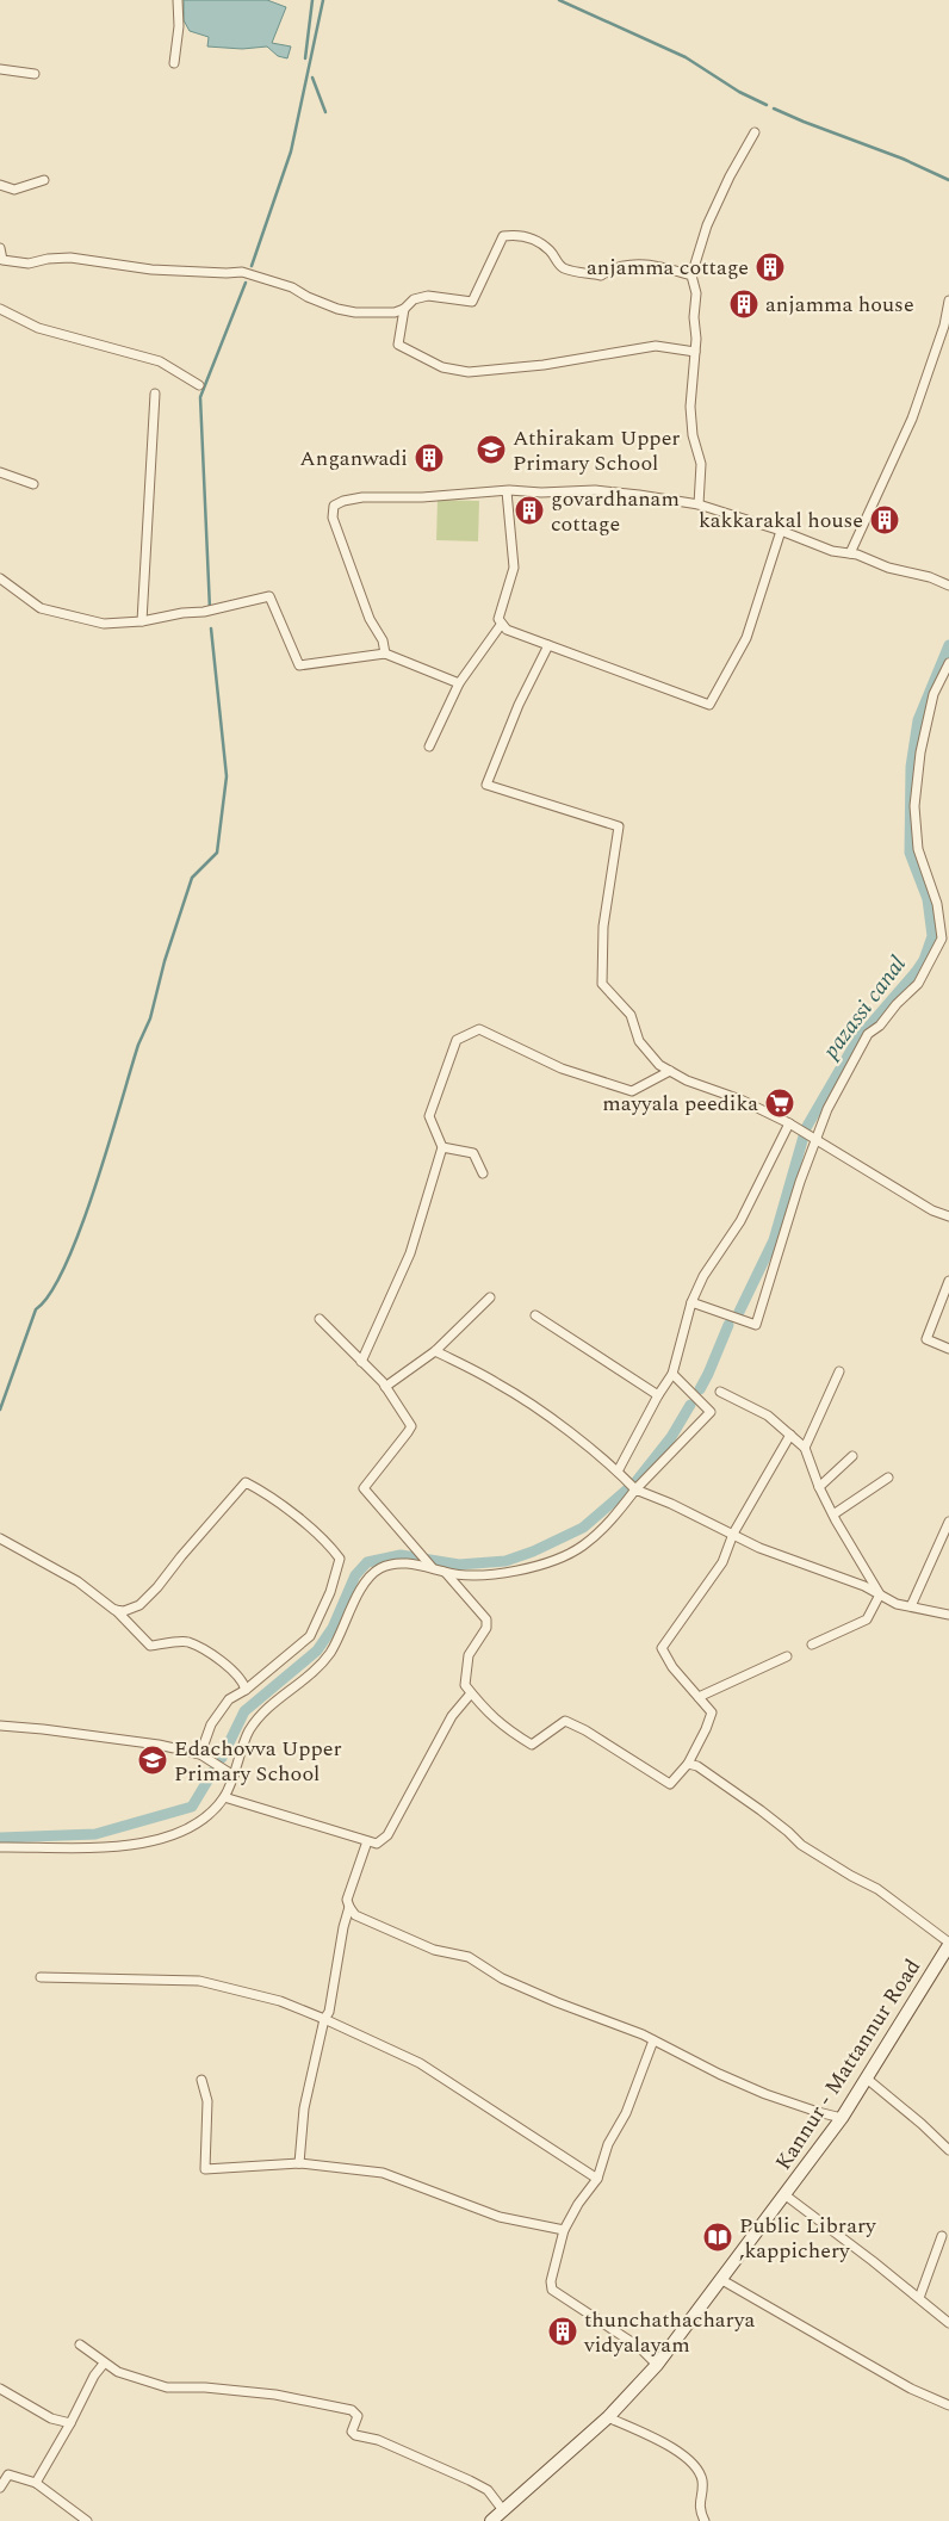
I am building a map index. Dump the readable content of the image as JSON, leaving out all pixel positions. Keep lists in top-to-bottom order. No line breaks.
{"streets":{"main road":["Kannur - Mattannur Road"]},"water":["pazassi canal"],"places":{"building":["anjamma cottage","anjamma house","Anganwadi","govardhanam cottage","kakkarakal house","thunchathacharya vidyalayam"],"school or university":["Athirakam Upper Primary School","Edachovva Upper Primary School"],"supermarket":["mayyala peedika"],"library":["Public Library ,kappichery"]}}
